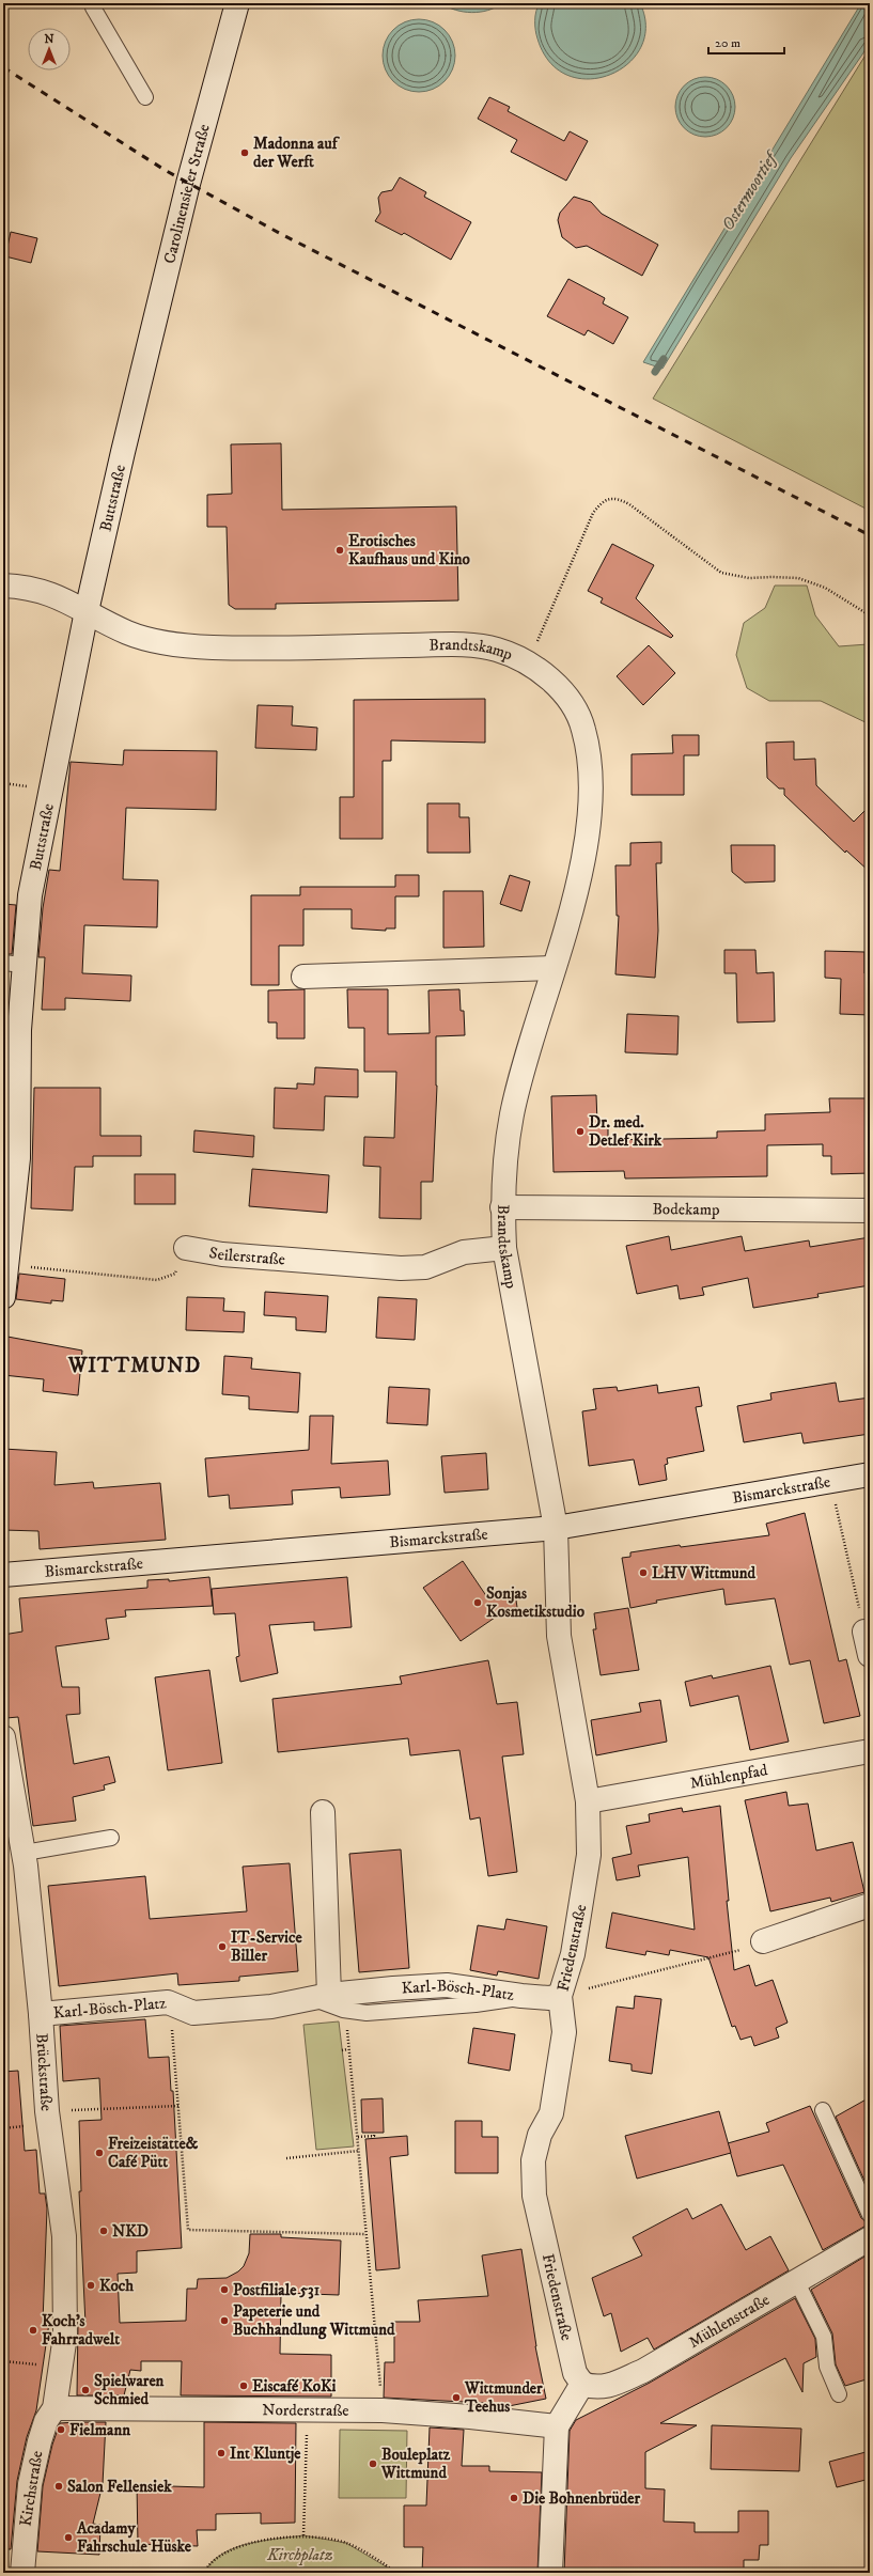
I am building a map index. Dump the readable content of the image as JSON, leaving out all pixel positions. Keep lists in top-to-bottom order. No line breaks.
{"streets":{"street":["Carolinensieler Straße","Buttstraße","Brandtskamp","Bodekamp","Seilerstraße","Bismarckstraße","Mühlenpfad","Friedenstraße","Karl-Bösch-Platz","Brückstraße","Mühlenstraße","Norderstraße","Kirchstraße"]},"crossings":[["Carolinensieler Straße","Buttstraße"],["Buttstraße","Brandtskamp"],["Brandtskamp","Bodekamp"],["Brandtskamp","Seilerstraße"],["Brandtskamp","Bismarckstraße"],["Brandtskamp","Friedenstraße"],["Bismarckstraße","Friedenstraße"],["Mühlenpfad","Friedenstraße"],["Friedenstraße","Karl-Bösch-Platz"],["Friedenstraße","Mühlenstraße"],["Karl-Bösch-Platz","Brückstraße"],["Brückstraße","Norderstraße"],["Brückstraße","Kirchstraße"],["Norderstraße","Kirchstraße"]],"districts":["WITTMUND"],"water":["Ostermoortief"],"parks":["Kirchplatz"],"places":["Madonna auf der Werft","Erotisches Kaufhaus und Kino","Dr. med. Detlef Kirk","LHV Wittmund","Sonjas Kosmetikstudio","IT-Service Biller","Freizeistätte& Café Pütt","NKD","Koch","Postfiliale 531","Papeterie und Buchhandlung Wittmund","Koch's Fahrradwelt","Eiscafé KoKi","Spielwaren Schmied","Wittmunder Teehus","Fielmann","Int Kluntje","Bouleplatz Wittmund","Salon Fellensiek","Die Bohnenbrüder","Acadamy Fahrschule Hüske"],"scale_bar":"20 m","north":"top"}
